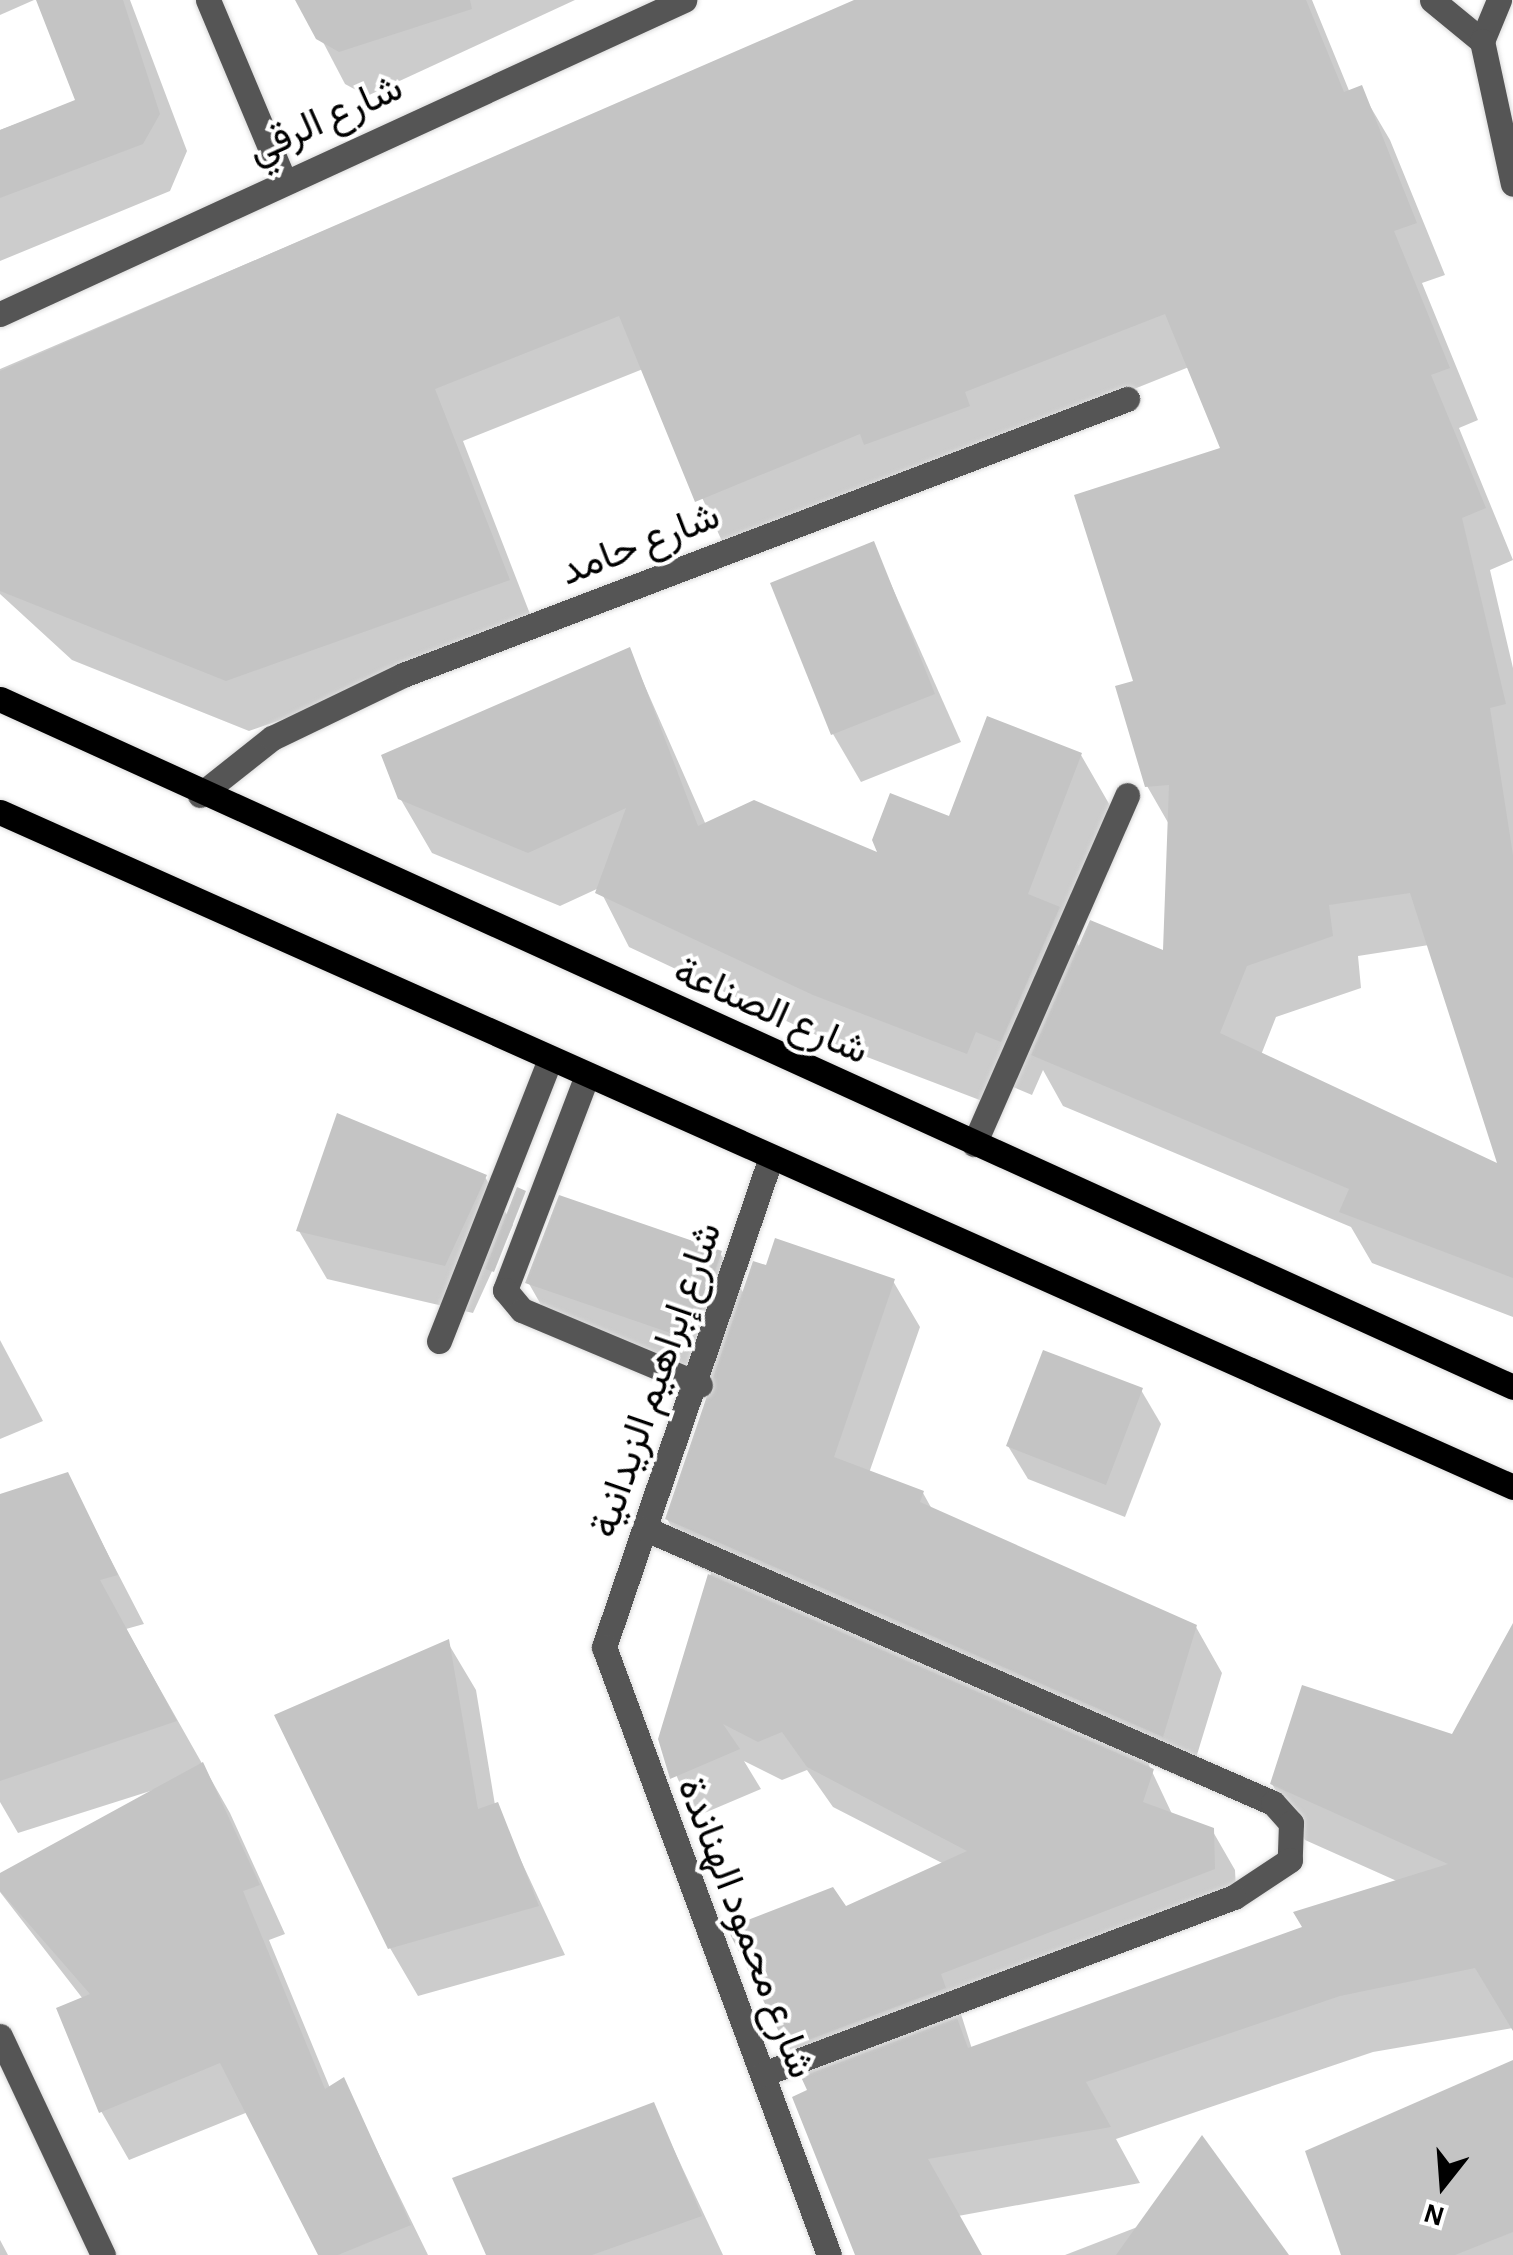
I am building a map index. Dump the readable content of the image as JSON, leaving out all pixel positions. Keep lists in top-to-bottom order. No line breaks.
{"streets":{"main road":["شارع الصناعة"],"street":["شارع الرقي","شارع حامد","شارع إبراهيم الزيدانية","شارع محمود الهناندة"]},"crossings":[["شارع حامد","شارع الصناعة"],["شارع إبراهيم الزيدانية","شارع محمود الهناندة"]],"north":"bottom"}
